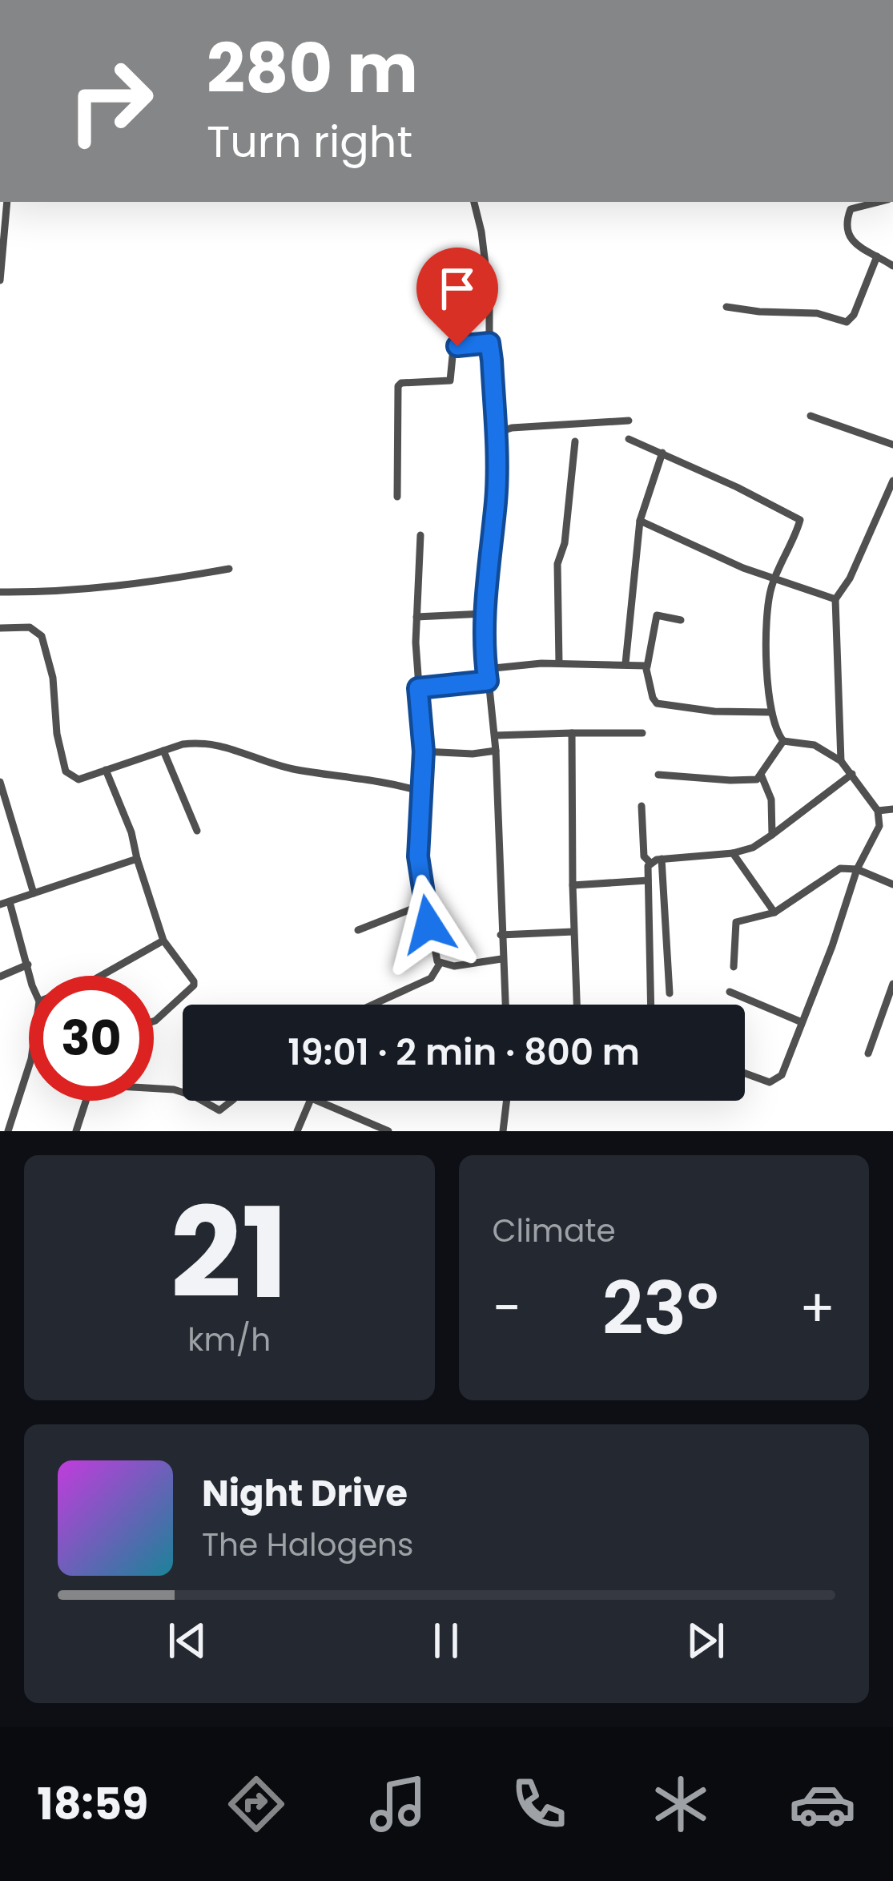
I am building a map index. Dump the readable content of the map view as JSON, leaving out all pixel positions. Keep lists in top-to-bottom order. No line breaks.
{"page":{"turn":["280 m","Turn right"],"limit":"30","trip":"19:01 · 2 min · 800 m","tile":[["21","km/h"],"Climate"],"heat":["−","23°","+"],"song":["Night Drive","The Halogens"],"tabs":"18:59"}}
